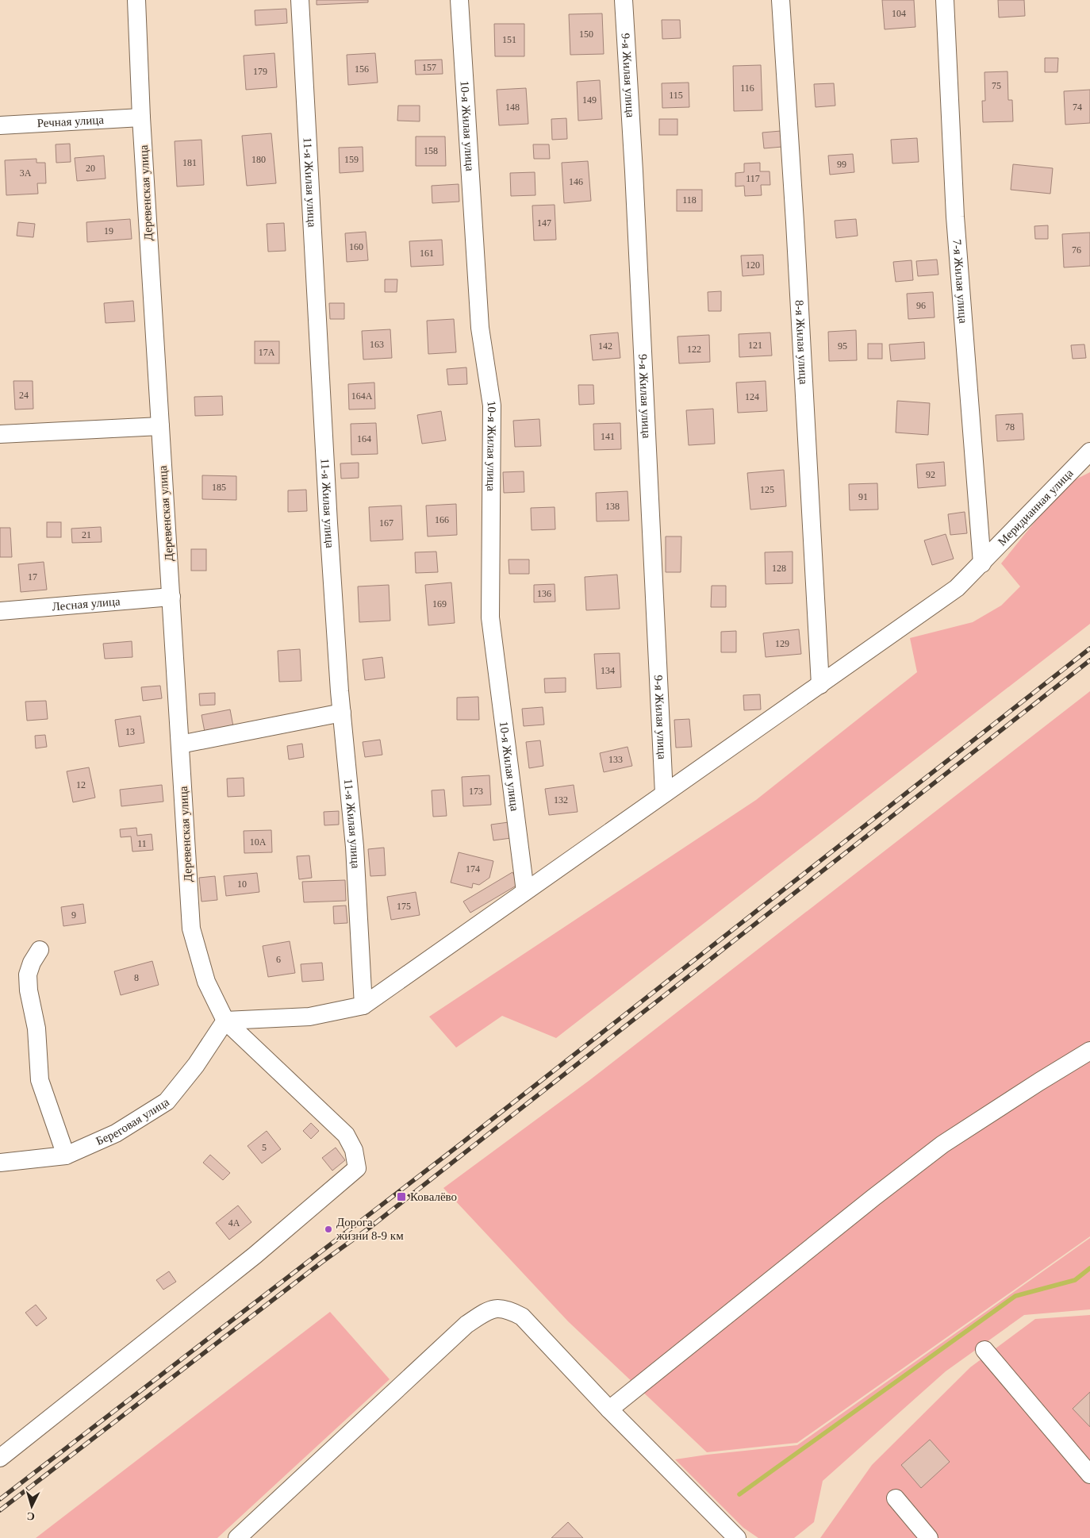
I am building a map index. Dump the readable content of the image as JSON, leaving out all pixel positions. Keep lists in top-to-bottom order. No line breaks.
{"streets":{"street":["9-я Жилая улица","Речная улица","10-я Жилая улица","11-я Жилая улица","Деревенская улица","7-я Жилая улица","8-я Жилая улица","Меридианная улица","Лесная улица","Береговая улица"]},"crossings":[["9-я Жилая улица","Меридианная улица"],["Речная улица","Деревенская улица"],["10-я Жилая улица","Меридианная улица"],["11-я Жилая улица","Меридианная улица"],["Деревенская улица","Лесная улица"],["Деревенская улица","Береговая улица"],["7-я Жилая улица","Меридианная улица"],["8-я Жилая улица","Меридианная улица"]],"places":{"transit":["Ковалёво"],"other":["Дорога жизни 8-9 км"]},"house_numbers":["104","150","151","157","156","179","75","116","115","149","148","74","158","180","159","181","99","20","3А","117","146","118","147","19","160","76","161","120","96","163","121","142","95","122","17А","24","164А","124","78","141","164","92","185","125","91","138","166","167","21","128","17","136","169","129","134","13","133","12","173","132","10А","11","174","10","175","9","6","8","5","4А"],"north":"bottom"}
